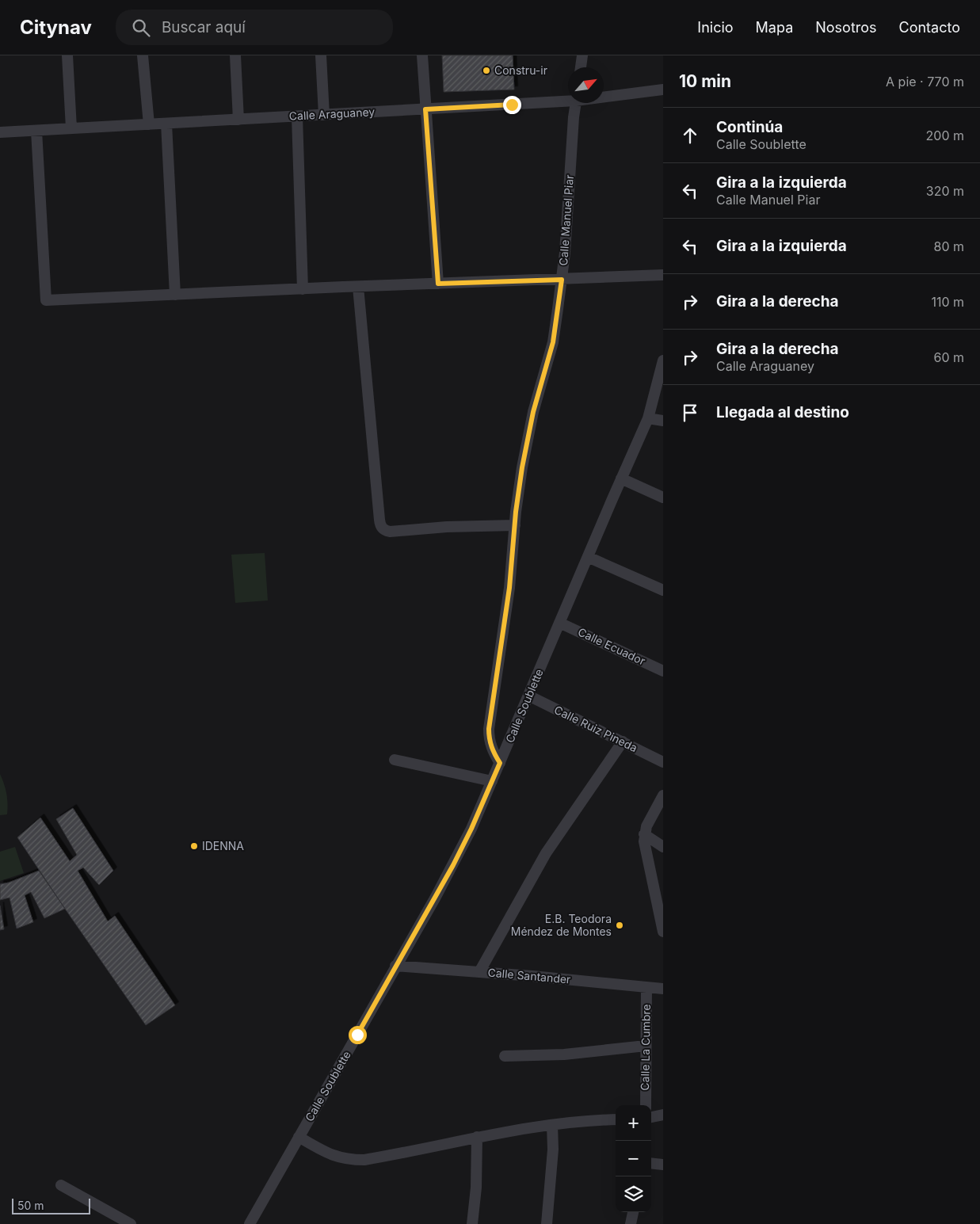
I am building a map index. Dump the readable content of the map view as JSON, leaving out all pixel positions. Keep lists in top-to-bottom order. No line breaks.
{"streets":{"street":["Calle Araguaney","Calle Manuel Piar","Calle Ecuador","Calle Soublette","Calle Ruiz Pineda","Calle Santander","Calle La Cumbre"]},"crossings":[["Calle Manuel Piar","Calle Soublette"],["Calle Ecuador","Calle Soublette"],["Calle Soublette","Calle Ruiz Pineda"],["Calle Soublette","Calle Santander"],["Calle Santander","Calle La Cumbre"]],"places":["Constru-ir","IDENNA","E.B. Teodora Méndez de Montes"],"scale_bar":"50 m","north":"top right","page":{"header":"Citynav","search":"Buscar aquí","nav":["Inicio","Mapa","Nosotros","Contacto"],"heading":["10 min","A pie · 770 m"],"list":[["Continúa","Calle Soublette","200 m"],["Gira a la izquierda","Calle Manuel Piar","320 m"],["Gira a la izquierda","80 m"],["Gira a la derecha","110 m"],["Gira a la derecha","Calle Araguaney","60 m"],"Llegada al destino"],"map_buttons":["+","−"],"scale":"50 m"}}
